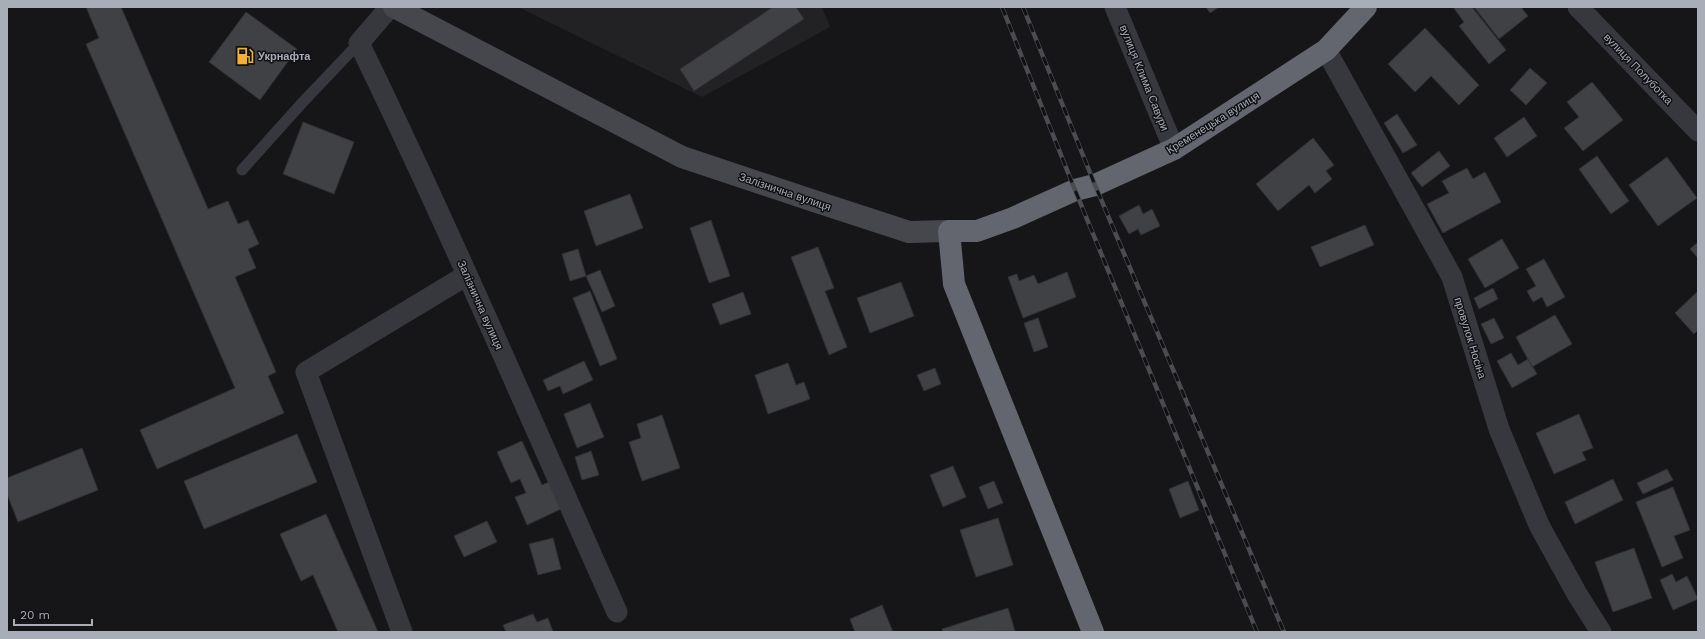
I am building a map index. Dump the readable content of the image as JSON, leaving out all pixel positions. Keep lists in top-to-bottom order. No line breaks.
{"streets":{"highway":["Кременецька вулиця"],"main road":["Залізнична вулиця"],"street":["вулиця Полуботка","вулиця Клима Савури","провулок Носіна"]},"crossings":[["вулиця Клима Савури","Кременецька вулиця"],["Кременецька вулиця","Залізнична вулиця"],["Кременецька вулиця","провулок Носіна"]],"places":{"fuel station":["Укрнафта"]},"scale_bar":"20 m"}
